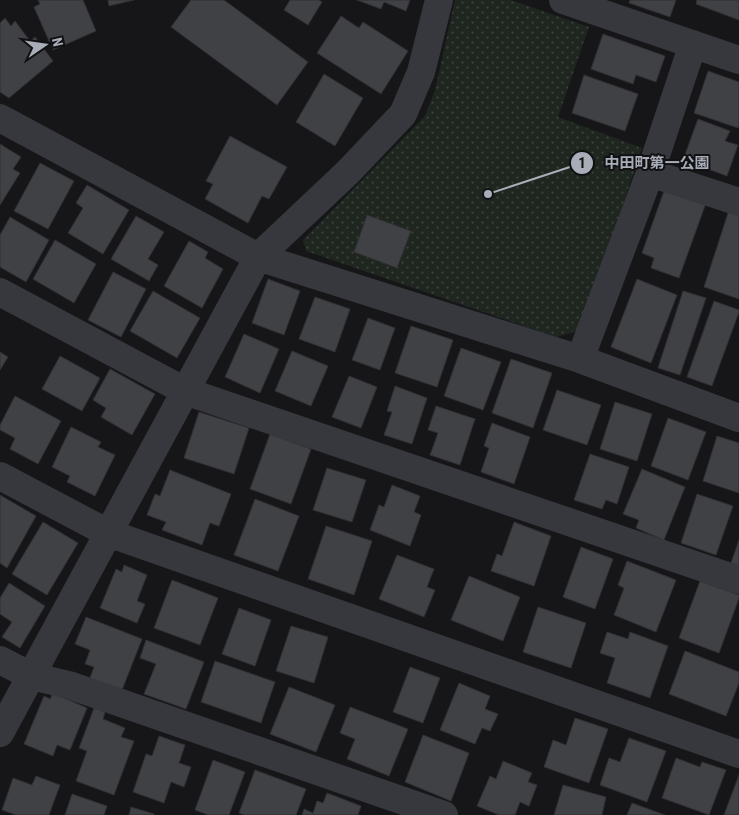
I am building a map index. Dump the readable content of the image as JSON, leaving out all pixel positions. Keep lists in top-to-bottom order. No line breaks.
{"places":["中田町第一公園"],"north":"right"}
